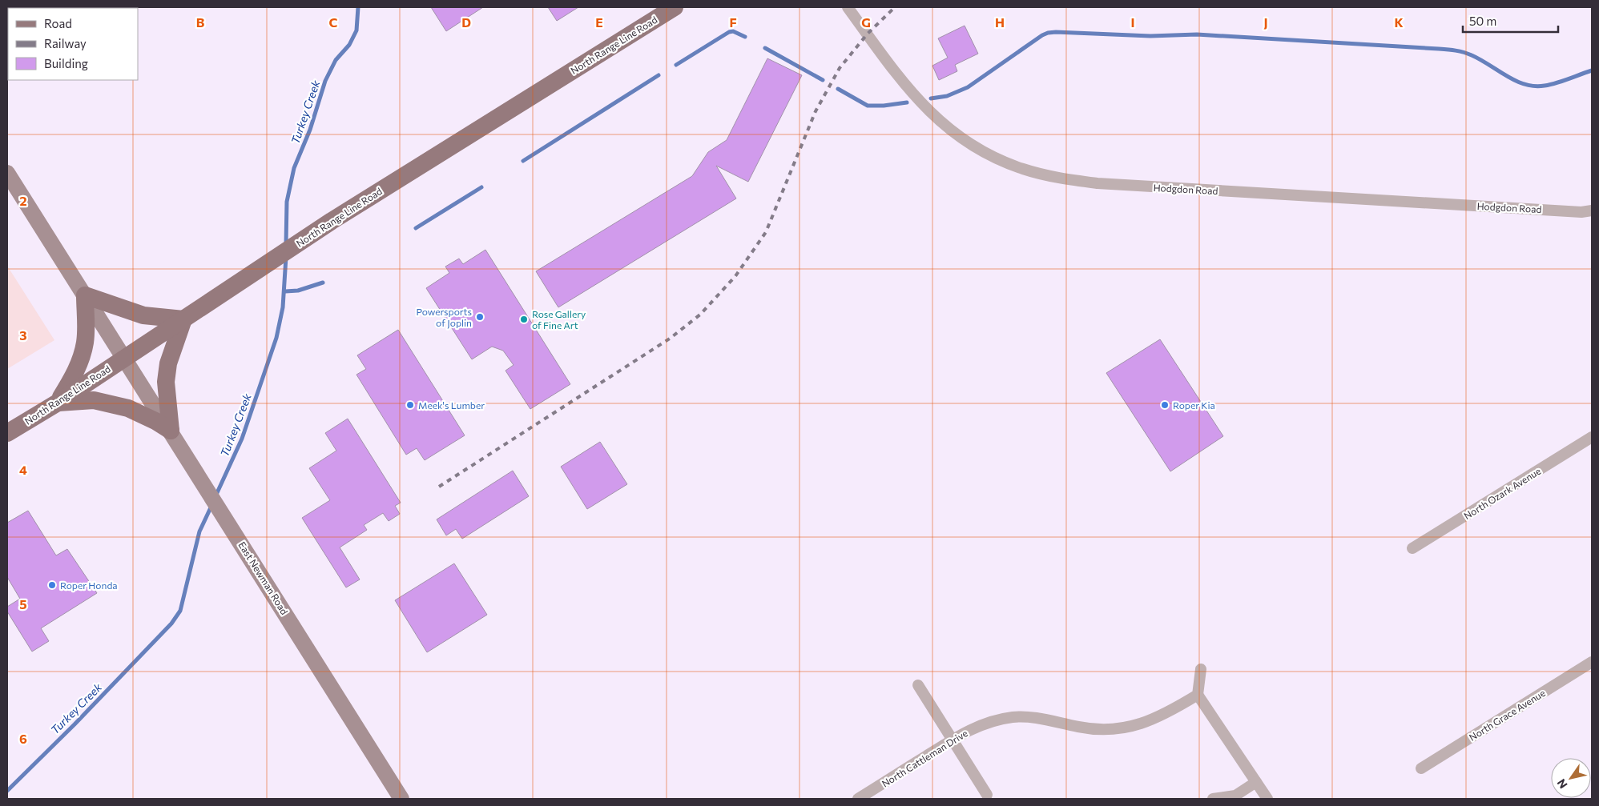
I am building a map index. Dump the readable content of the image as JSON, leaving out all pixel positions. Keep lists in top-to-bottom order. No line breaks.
{"streets":{"main road":["North Range Line Road"],"street":["Hodgdon Road","North Ozark Avenue","East Newman Road","North Grace Avenue","North Cattleman Drive"]},"crossings":[["North Range Line Road","East Newman Road"]],"water":["Turkey Creek"],"places":["Powersports of Joplin","Rose Gallery of Fine Art","Meek's Lumber","Roper Kia","Roper Honda"],"legend":["Road","Railway","Building"],"scale_bar":"50 m","north":"bottom left","grid":{"columns":["B","C","D","E","F","G","H","I","J","K"],"rows":["2","3","4","5","6"]}}
